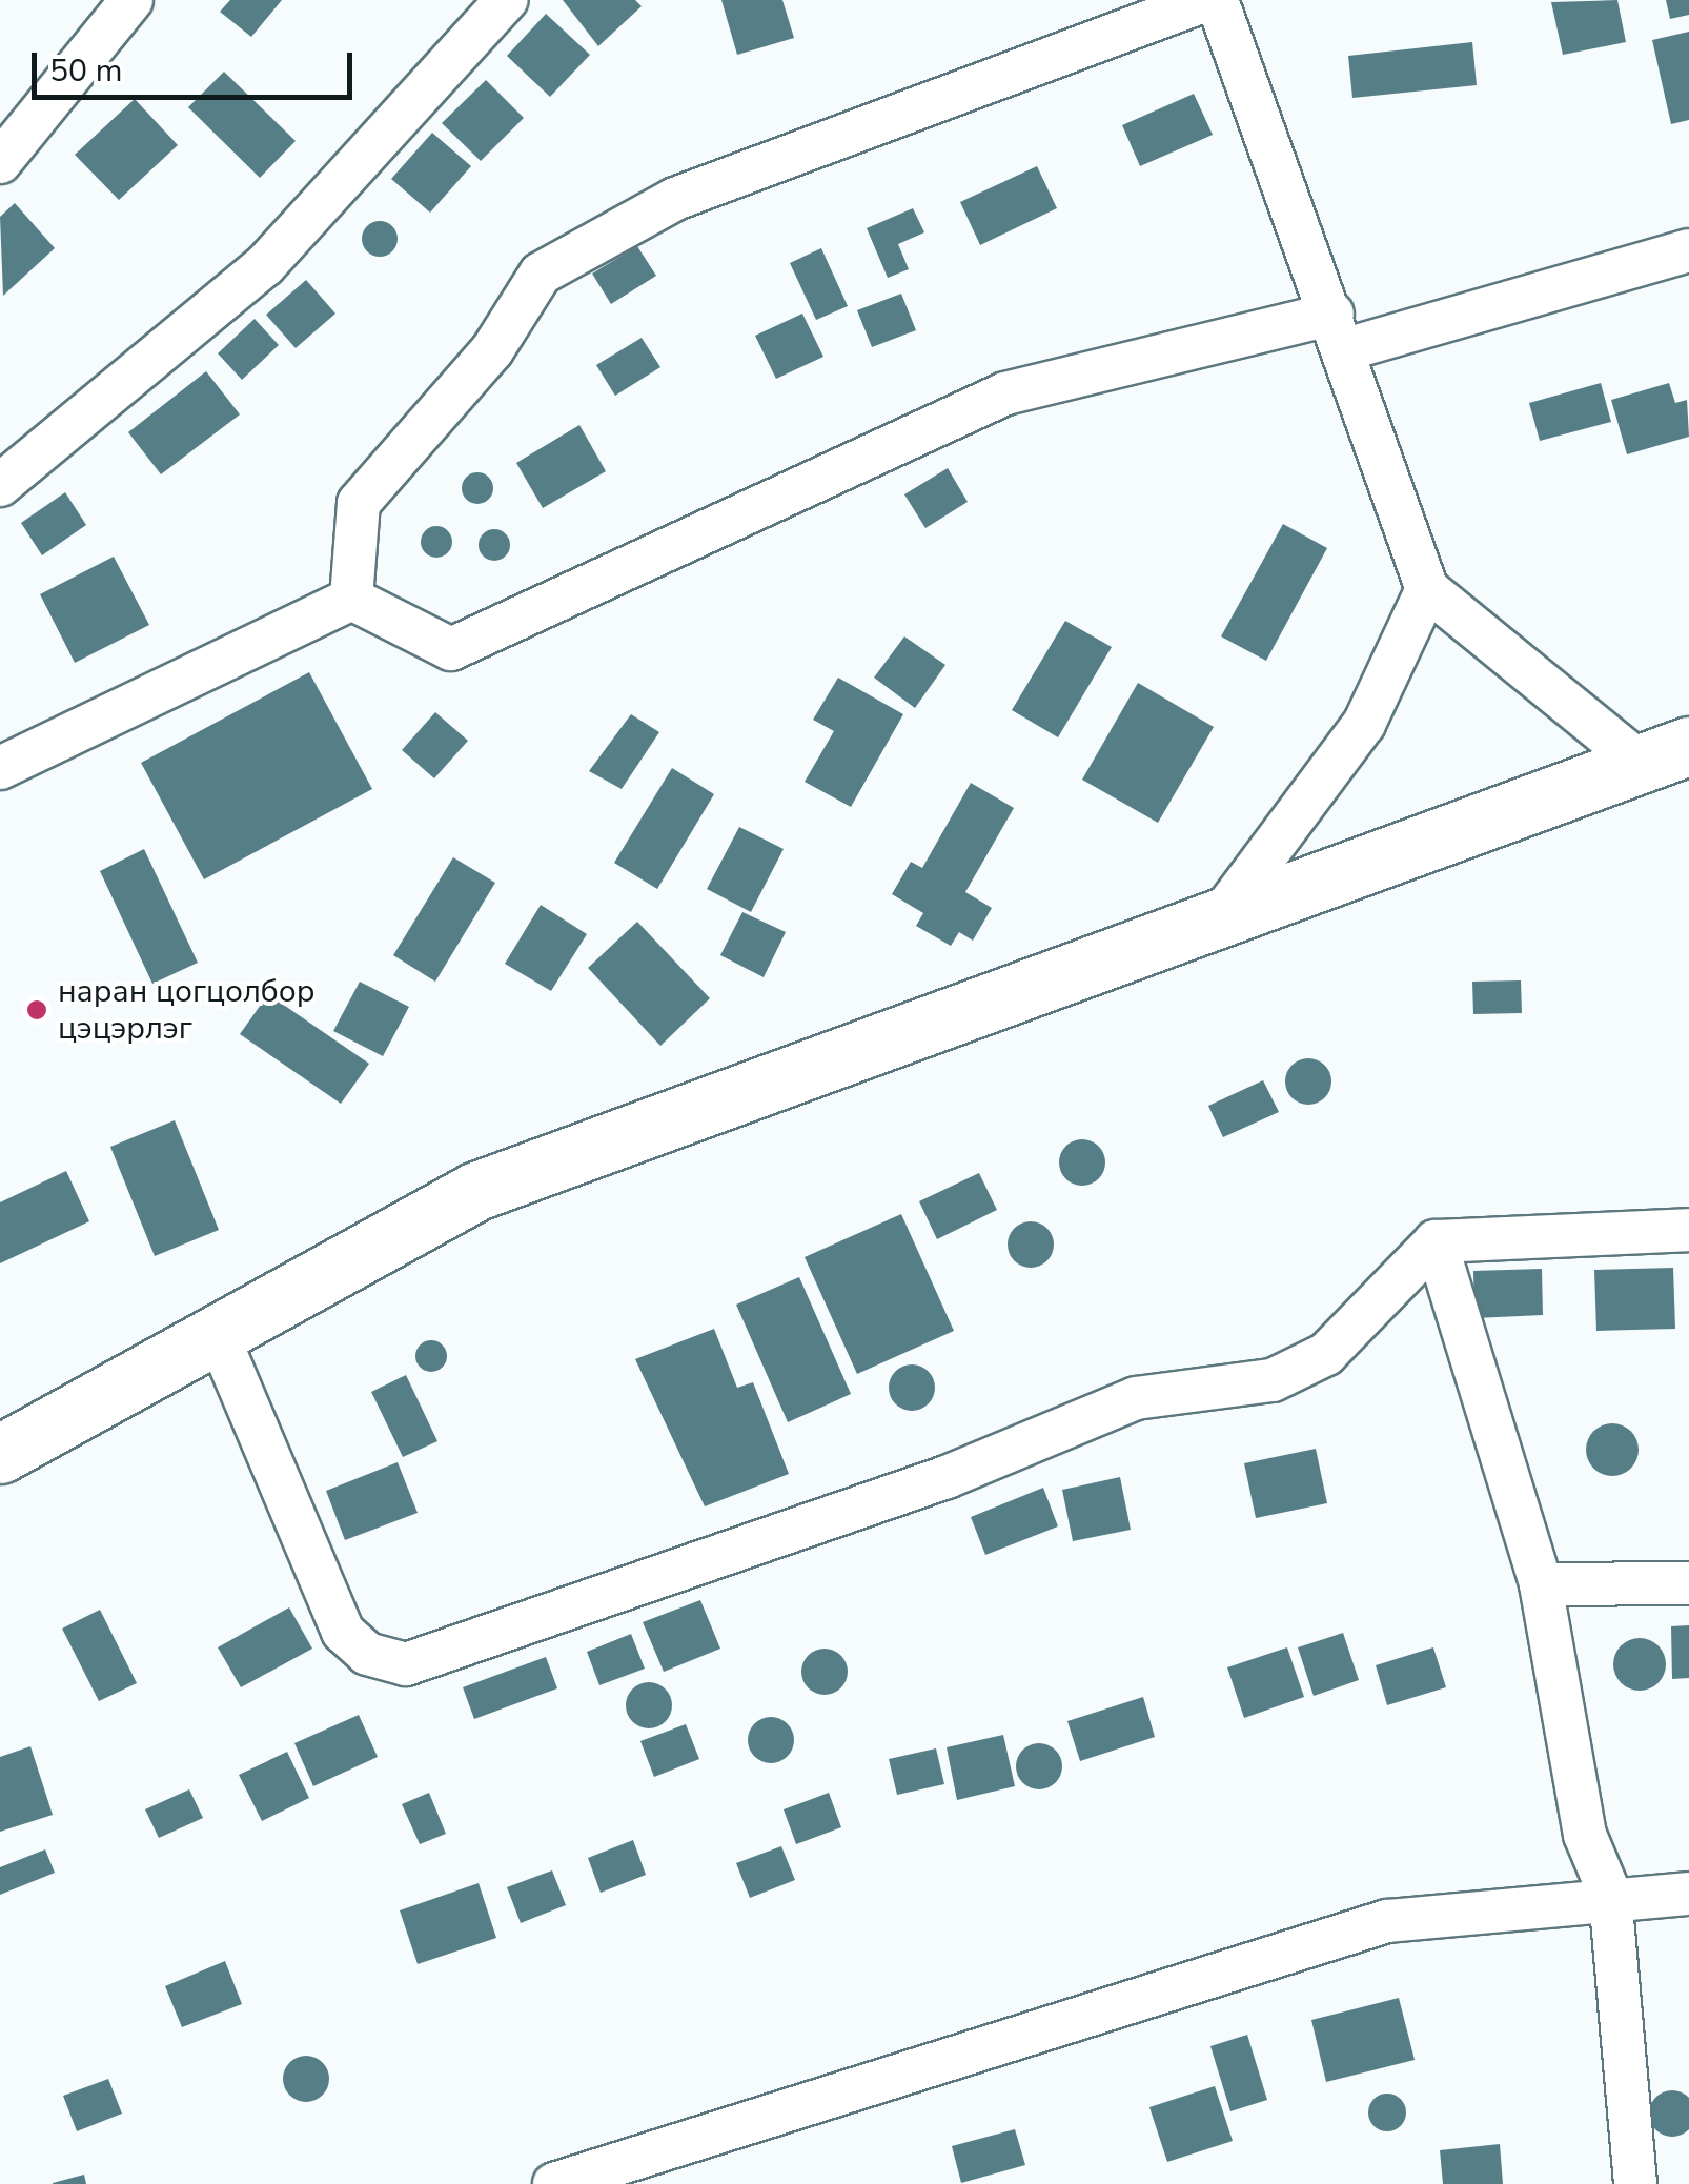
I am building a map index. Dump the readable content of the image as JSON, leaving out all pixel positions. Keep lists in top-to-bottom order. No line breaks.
{"places":["наран цогцолбор цэцэрлэг"],"scale_bar":"50 m"}
